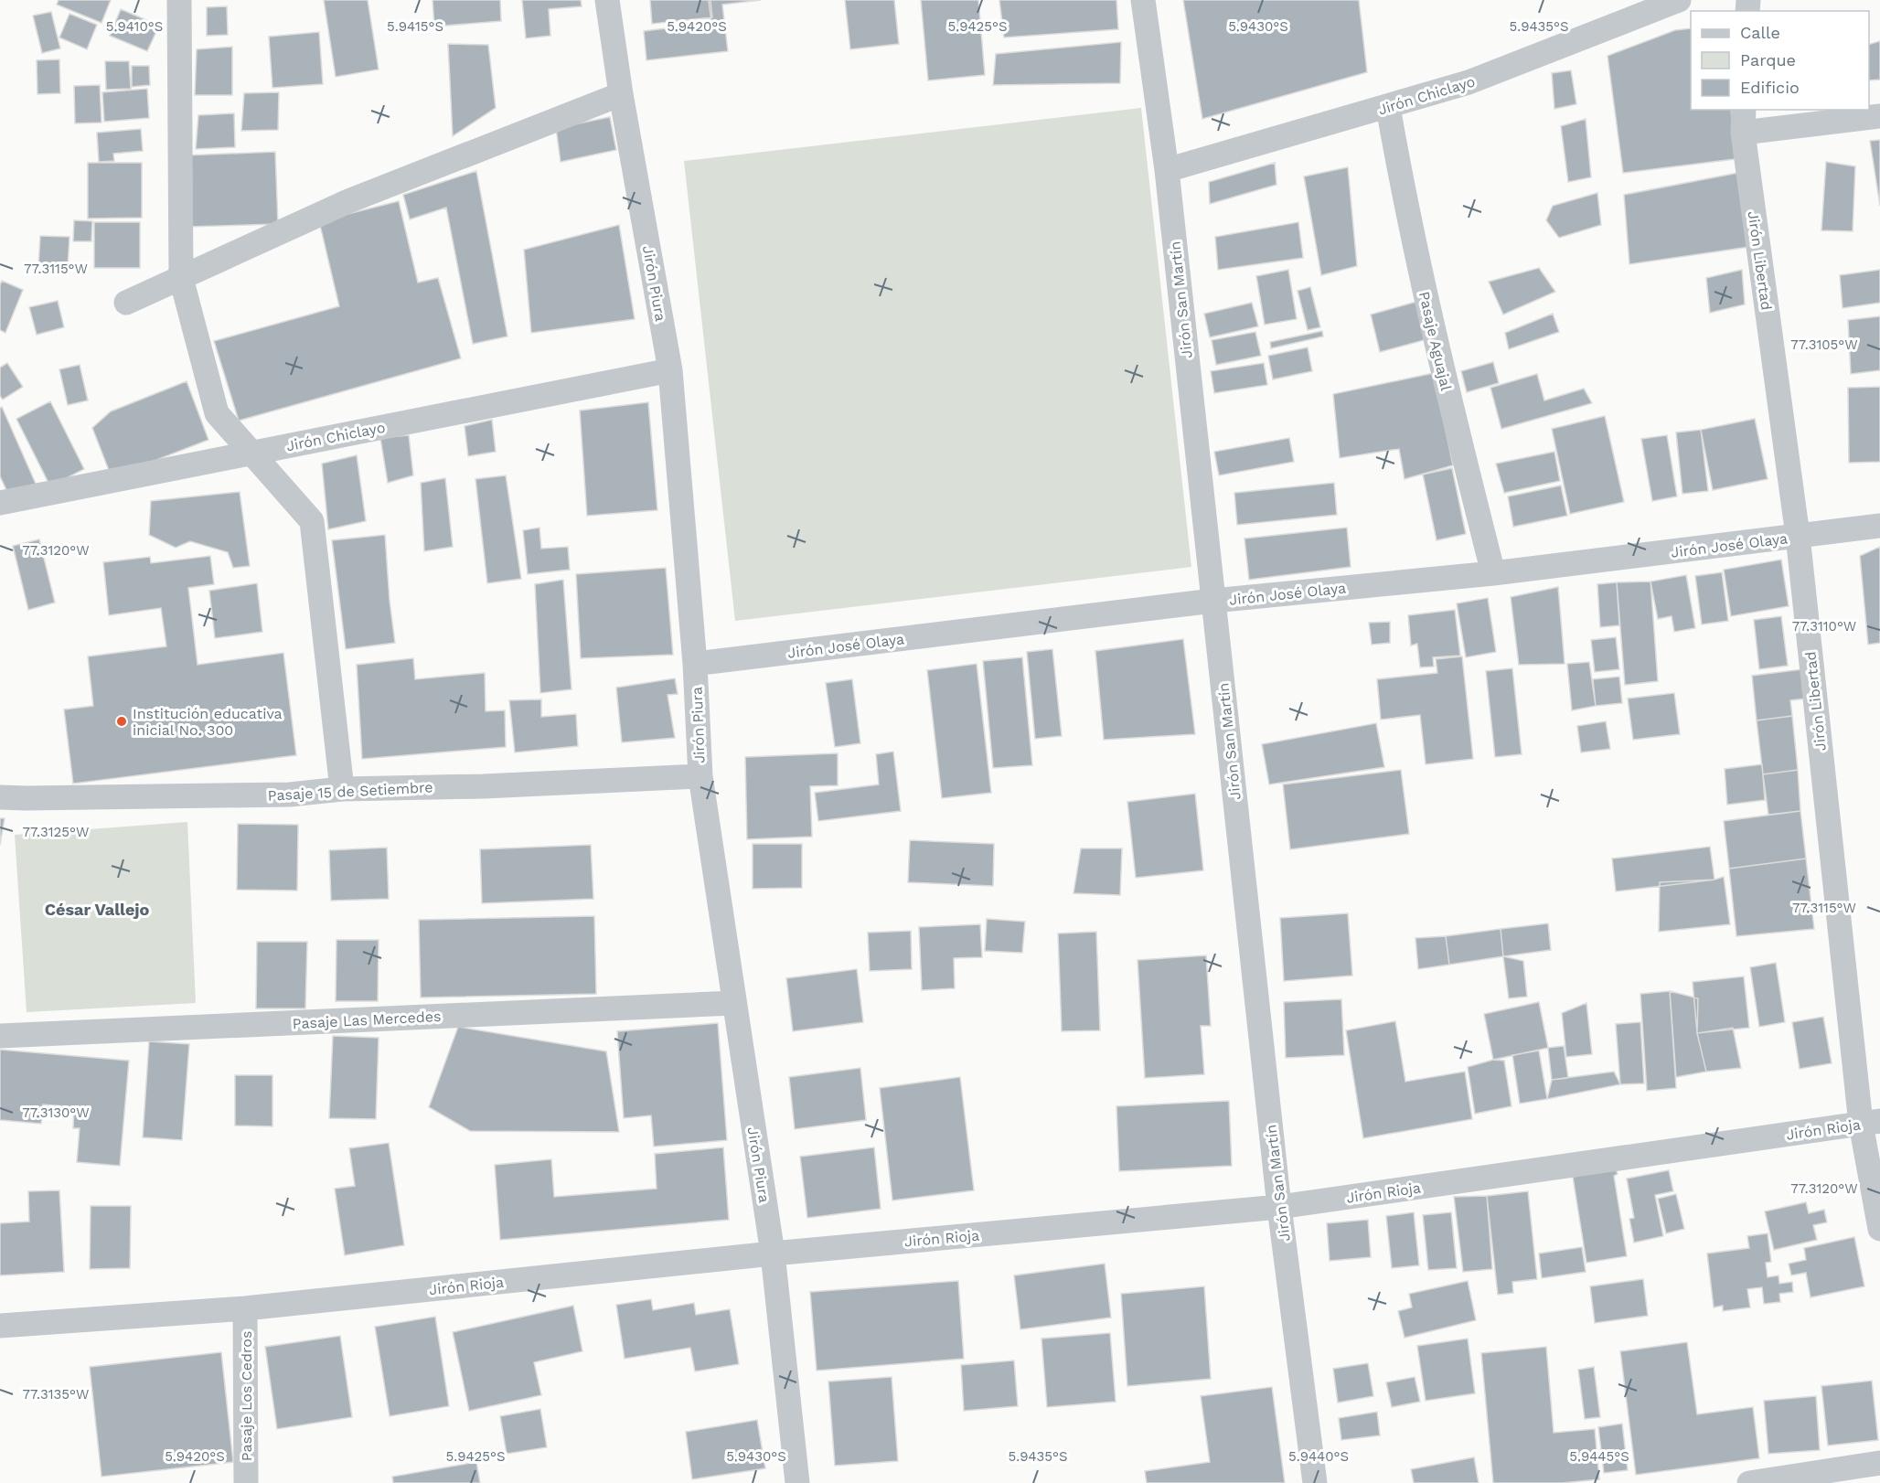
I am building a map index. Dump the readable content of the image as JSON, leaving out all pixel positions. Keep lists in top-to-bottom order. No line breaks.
{"streets":{"street":["Jirón Chiclayo","Jirón Libertad","Jirón Piura","Jirón San Martín","Pasaje Aguajal","Jirón José Olaya","Pasaje 15 de Setiembre","Pasaje Las Mercedes","Jirón Rioja","Pasaje Los Cedros"]},"crossings":[["Jirón Chiclayo","Jirón Piura"],["Jirón Chiclayo","Jirón San Martín"],["Jirón Chiclayo","Pasaje Aguajal"],["Jirón Libertad","Jirón José Olaya"],["Jirón Libertad","Jirón Rioja"],["Jirón Piura","Jirón José Olaya"],["Jirón Piura","Pasaje 15 de Setiembre"],["Jirón Piura","Pasaje Las Mercedes"],["Jirón Piura","Jirón Rioja"],["Jirón San Martín","Jirón José Olaya"],["Jirón San Martín","Jirón Rioja"],["Pasaje Aguajal","Jirón José Olaya"],["Jirón Rioja","Pasaje Los Cedros"]],"districts":["César Vallejo"],"places":["Institución educativa inicial No. 300"],"legend":["Calle","Parque","Edificio"],"coordinates":["5.9410°S","5.9415°S","5.9420°S","5.9425°S","5.9430°S","5.9435°S","77.3115°W","77.3105°W","77.3120°W","77.3110°W","77.3125°W","77.3130°W","77.3135°W","5.9440°S","5.9445°S"]}
